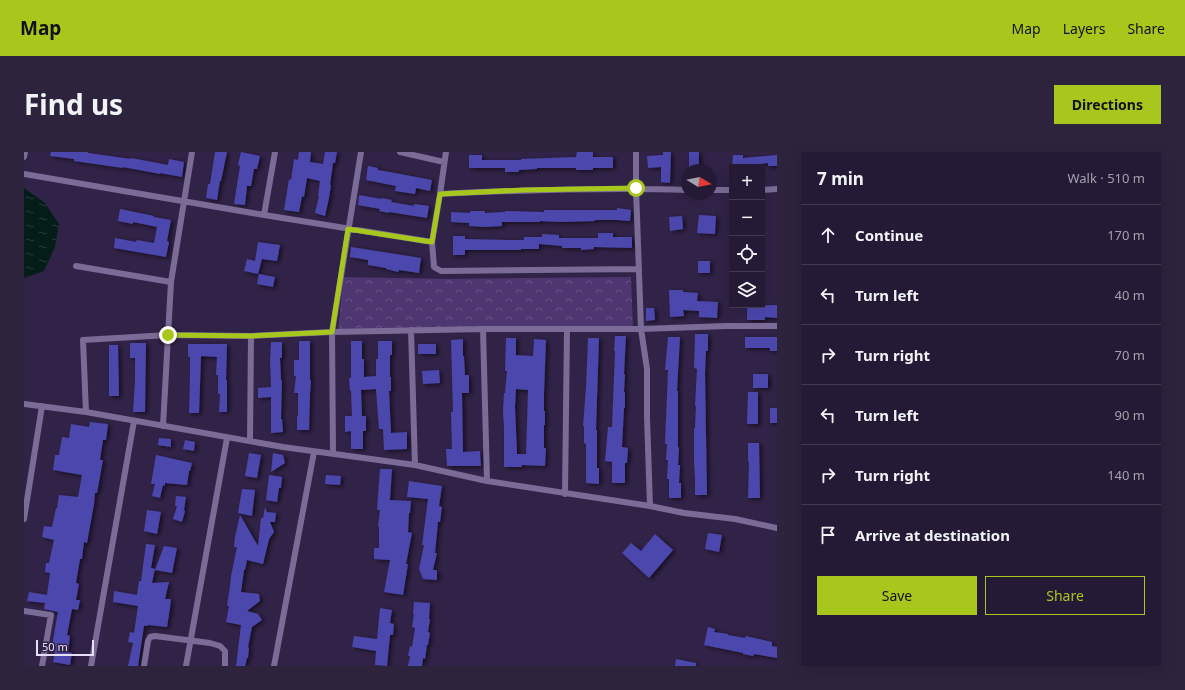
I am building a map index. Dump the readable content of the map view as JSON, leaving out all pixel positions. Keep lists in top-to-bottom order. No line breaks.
{"scale_bar":"50 m","north":"right","page":{"header":"Map","nav":["Map","Layers","Share"],"title":"Find us","buttons":["Directions",["Save","Share"]],"heading":["7 min","Walk · 510 m"],"map_buttons":["+","−"],"list":[["Continue","170 m"],["Turn left","40 m"],["Turn right","70 m"],["Turn left","90 m"],["Turn right","140 m"],"Arrive at destination"],"scale":"50 m"}}
